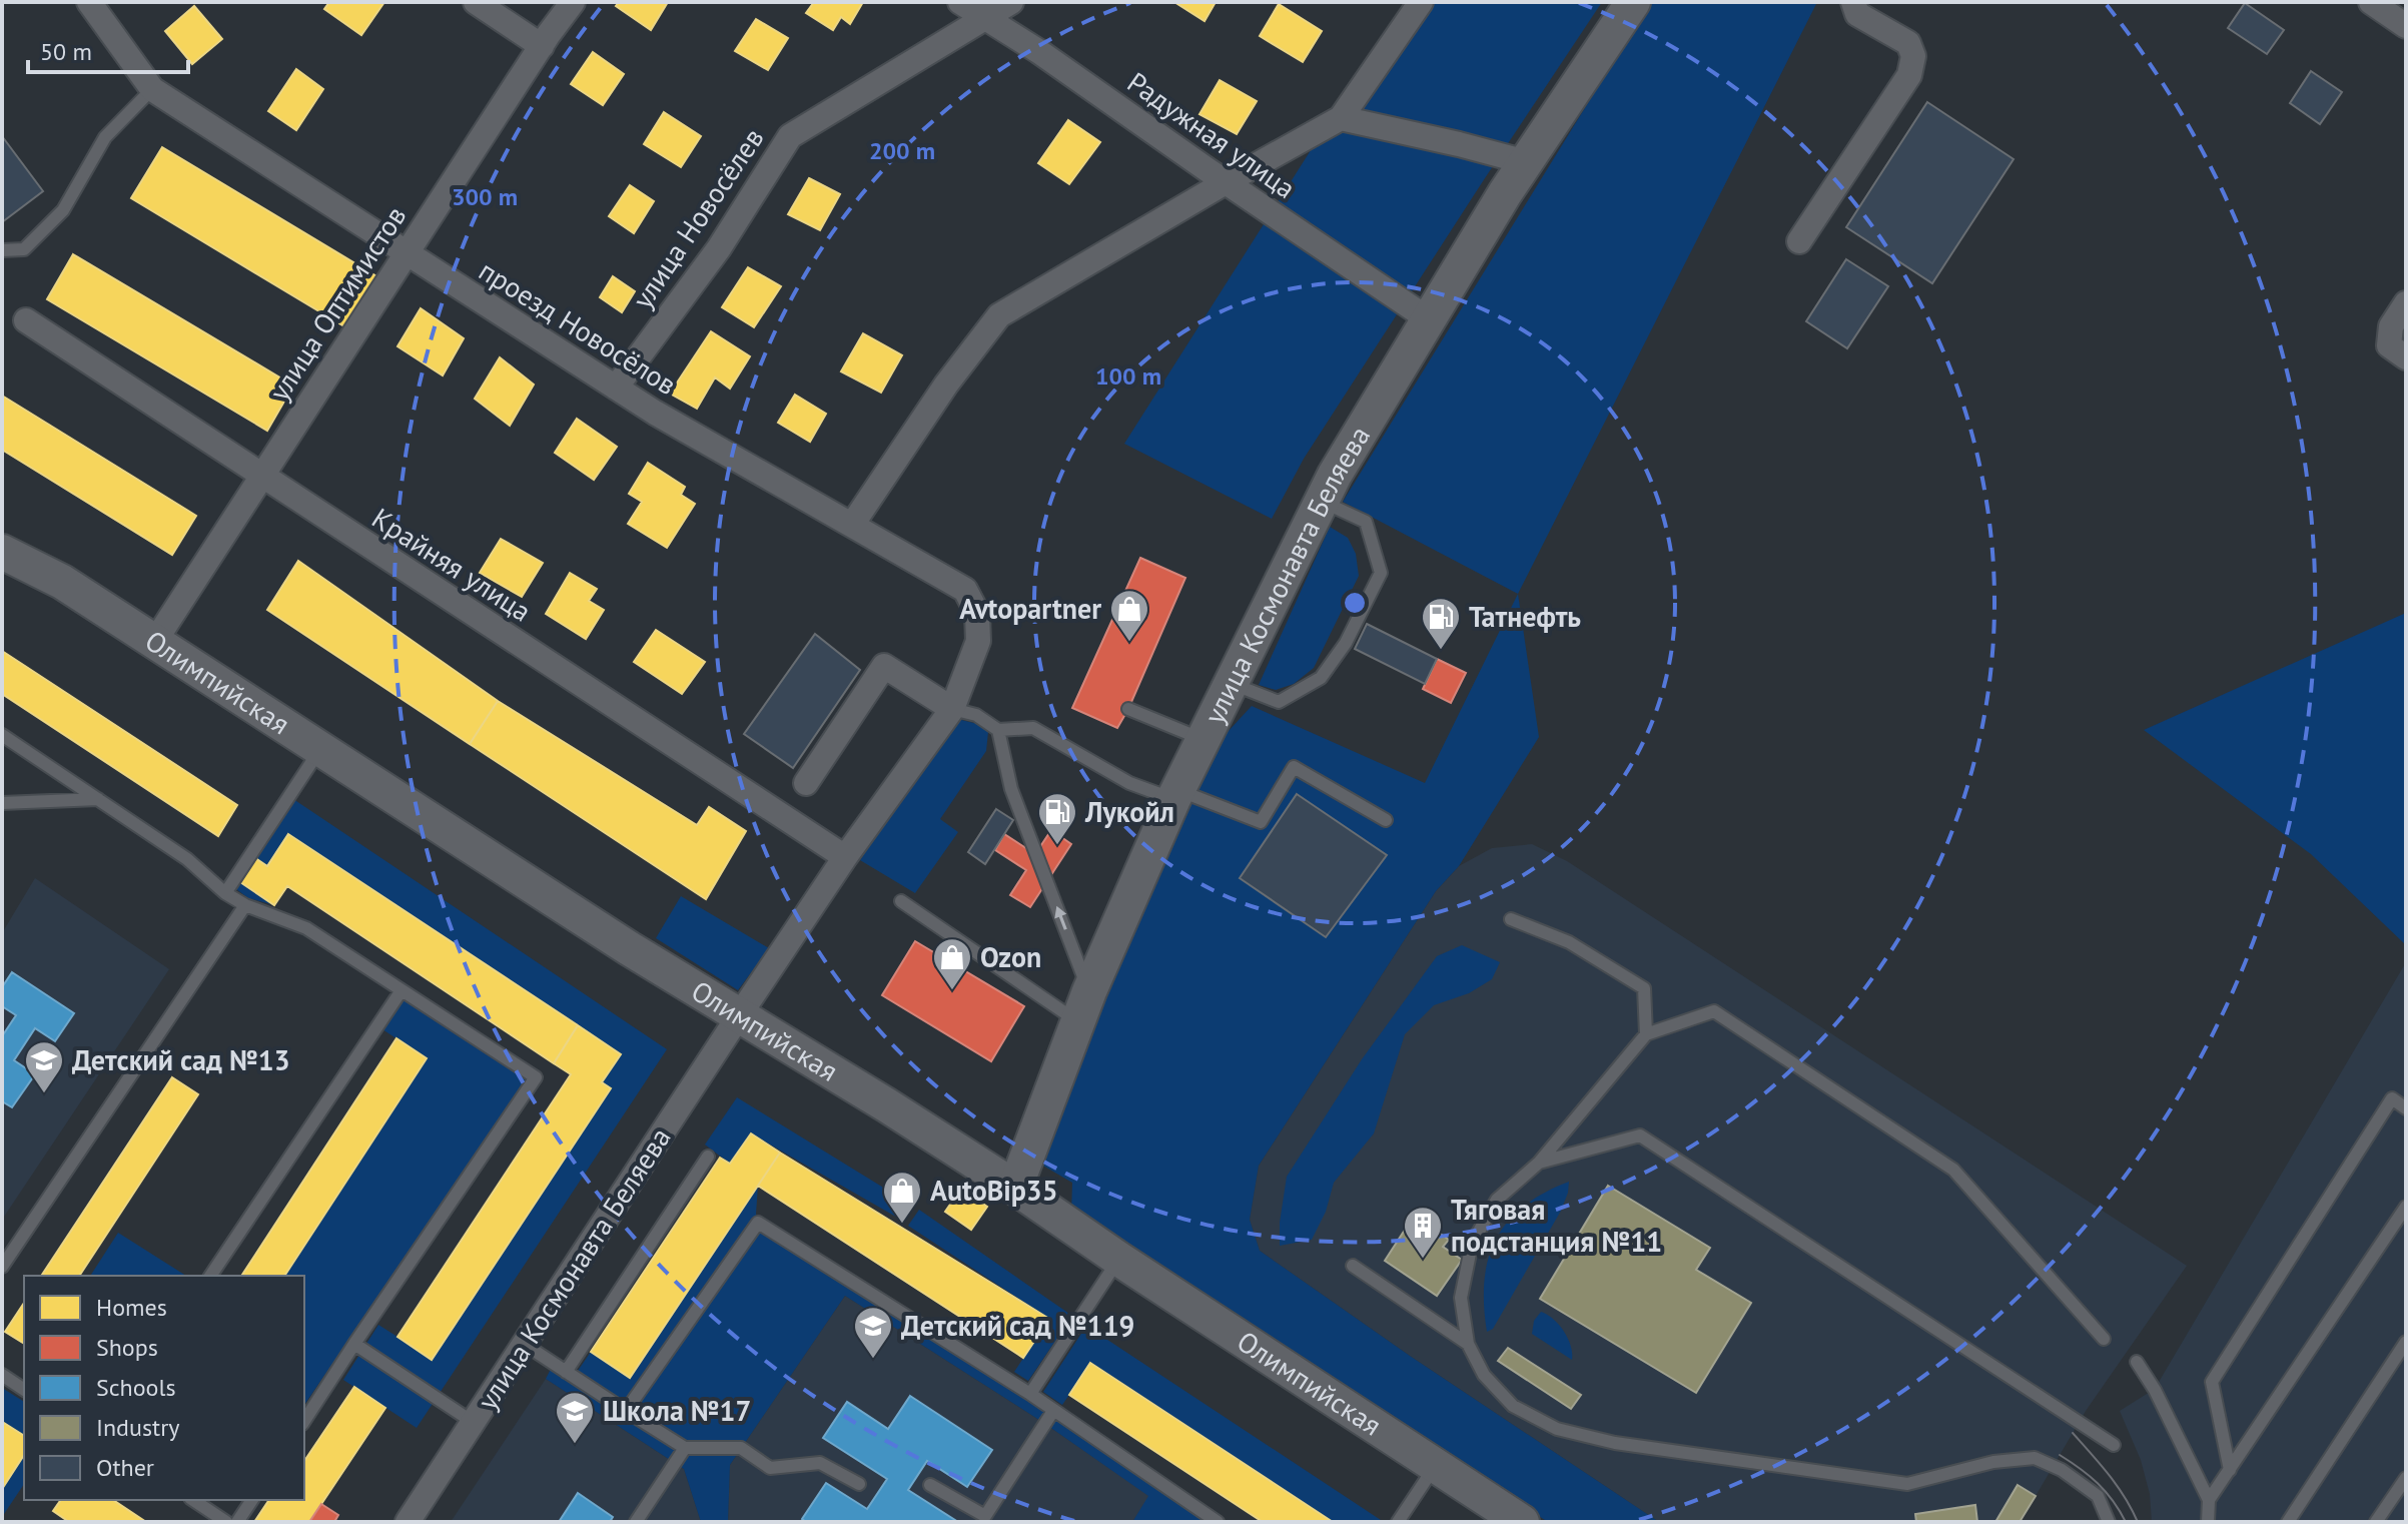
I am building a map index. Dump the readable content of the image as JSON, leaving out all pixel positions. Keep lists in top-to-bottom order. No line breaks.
{"streets":{"main road":["улица Космонавта Беляева","Олимпийская"],"street":["Радужная улица","улица Новосёлев","улица Оптимистов","проезд Новосёлов","Крайняя улица"]},"crossings":[["Радужная улица","улица Новосёлев"],["Радужная улица","улица Космонавта Беляева"],["улица Новосёлев","проезд Новосёлов"],["улица Оптимистов","проезд Новосёлов"],["улица Оптимистов","Крайняя улица"],["улица Оптимистов","Олимпийская"],["проезд Новосёлов","Крайняя улица"],["проезд Новосёлов","улица Космонавта Беляева"],["Крайняя улица","улица Космонавта Беляева"],["улица Космонавта Беляева","Олимпийская"]],"places":{"shop":["Avtopartner","Ozon","AutoBip35"],"fuel station":["Татнефть","Лукойл"],"school or university":["Детский сад №13","Детский сад №119","Школа №17"],"building":["Тяговая подстанция №11"]},"legend":["Homes","Shops","Schools","Industry","Other"],"scale_bar":"50 m","rings":["200 m","300 m","100 m"]}
